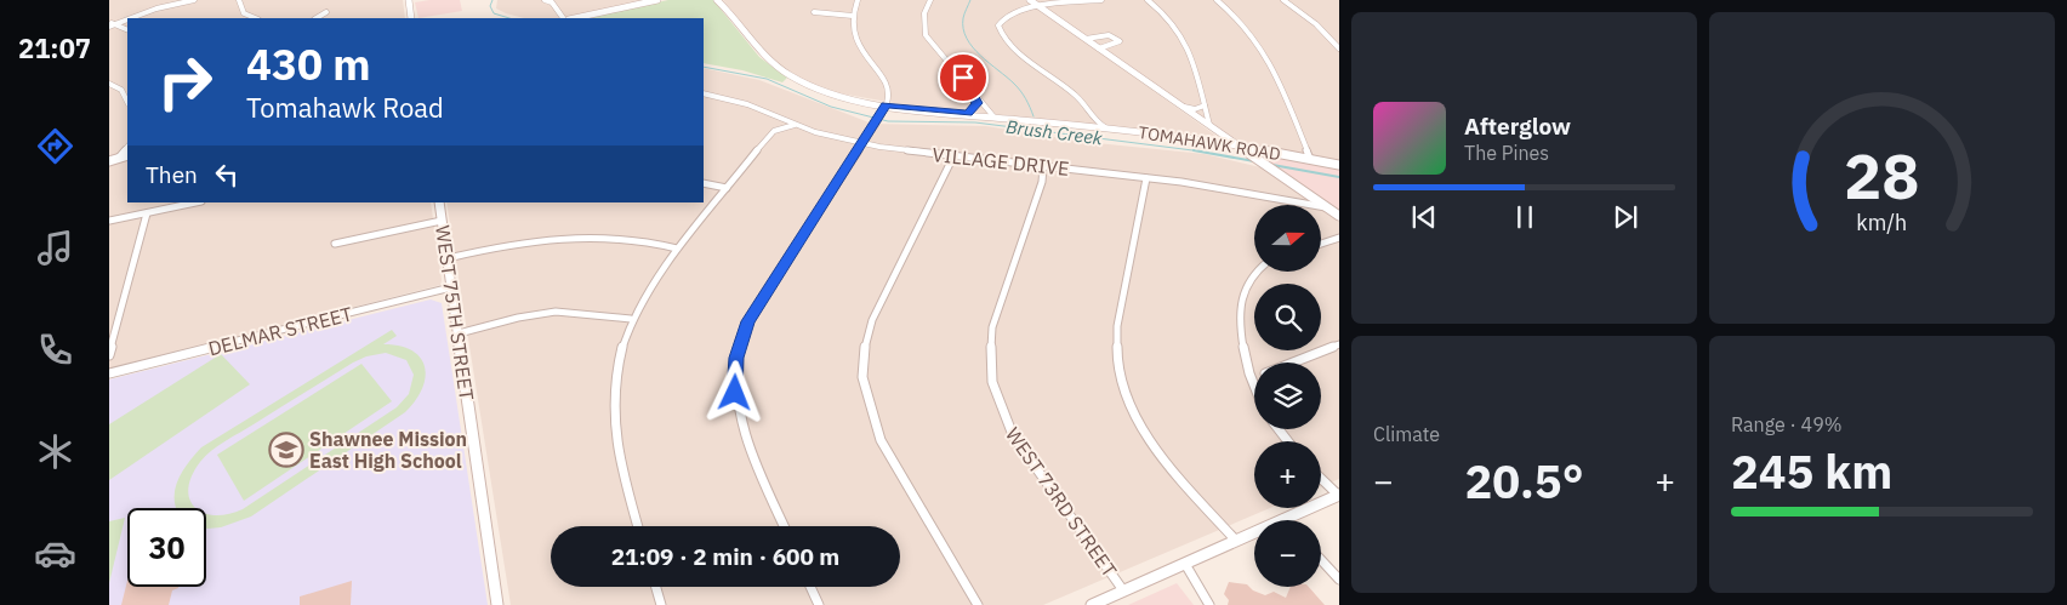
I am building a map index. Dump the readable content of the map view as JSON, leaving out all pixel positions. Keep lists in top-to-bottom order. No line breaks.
{"streets":{"street":["TOMAHAWK ROAD","VILLAGE DRIVE","WEST 75TH STREET","DELMAR STREET","WEST 73RD STREET"]},"crossings":[["VILLAGE DRIVE","WEST 73RD STREET"],["WEST 75TH STREET","DELMAR STREET"]],"water":["Brush Creek"],"places":{"school or university":["Shawnee Mission East High School"]},"north":"right","page":{"tabs":"21:07","turn":["430 m","Tomahawk Road"],"song":["Afterglow","The Pines"],"then":"Then","map_buttons":["+","−"],"tile":["Climate",["Range · 49%","245 km"]],"heat":["−","20.5°","+"],"limit":"30","trip":"21:09 · 2 min · 600 m","gauge":["28","km/h"]}}
